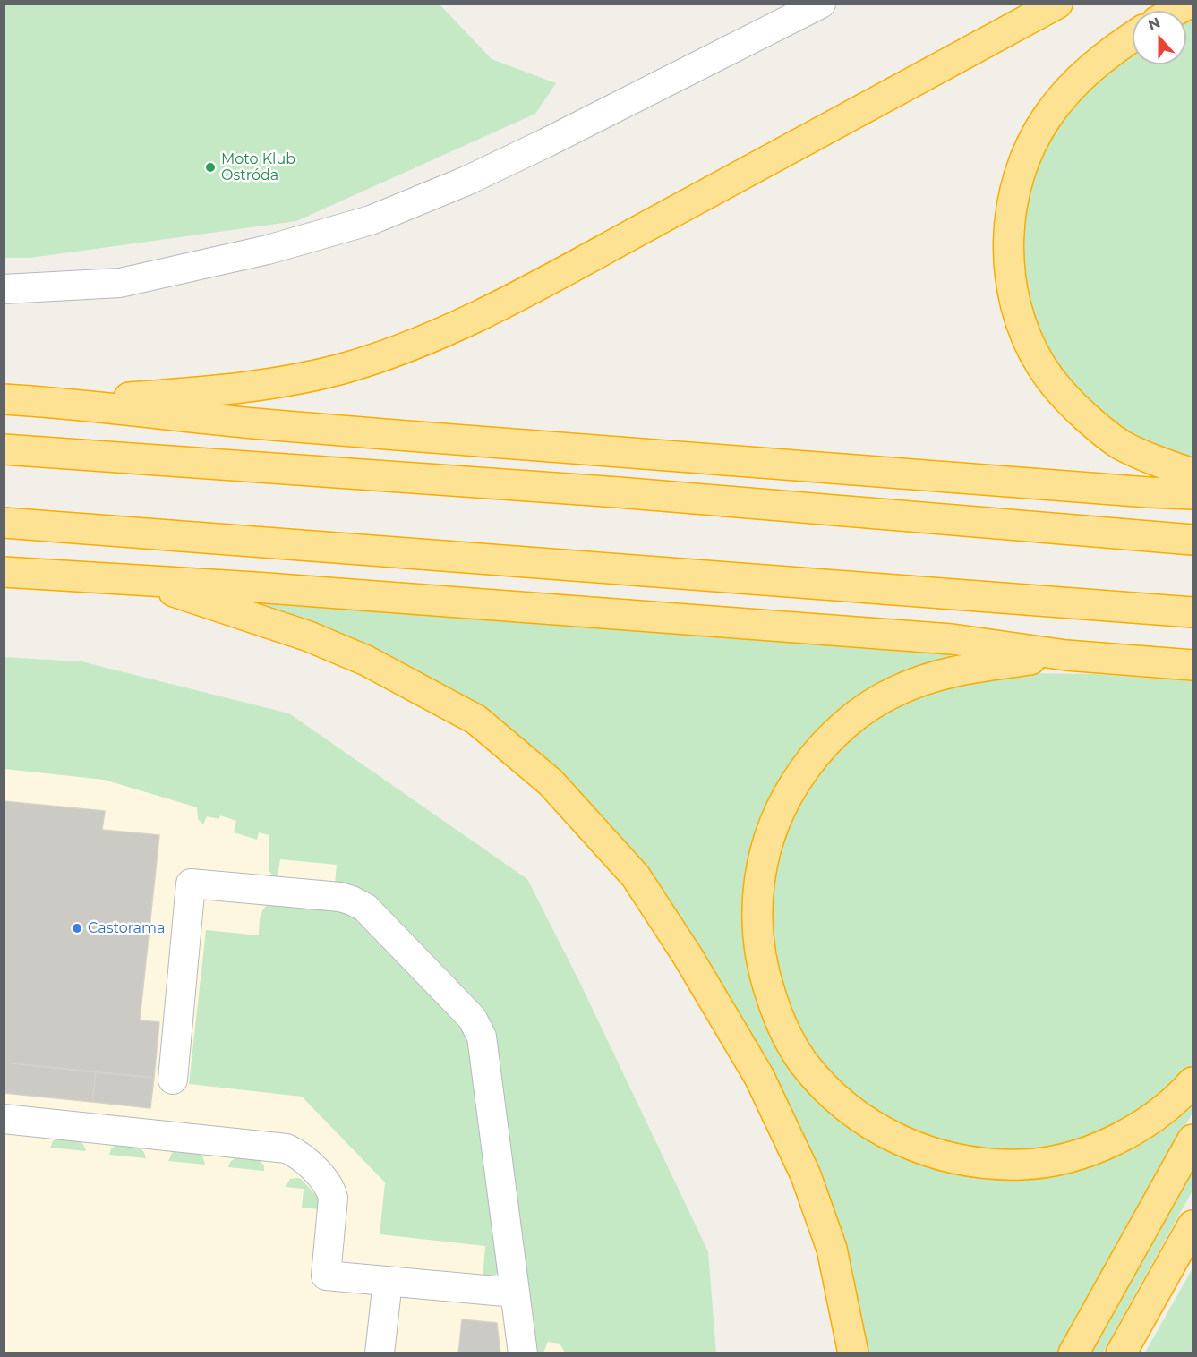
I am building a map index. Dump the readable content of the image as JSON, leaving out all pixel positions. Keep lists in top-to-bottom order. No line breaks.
{"places":["Moto Klub Ostróda","Castorama"],"north":"top"}
